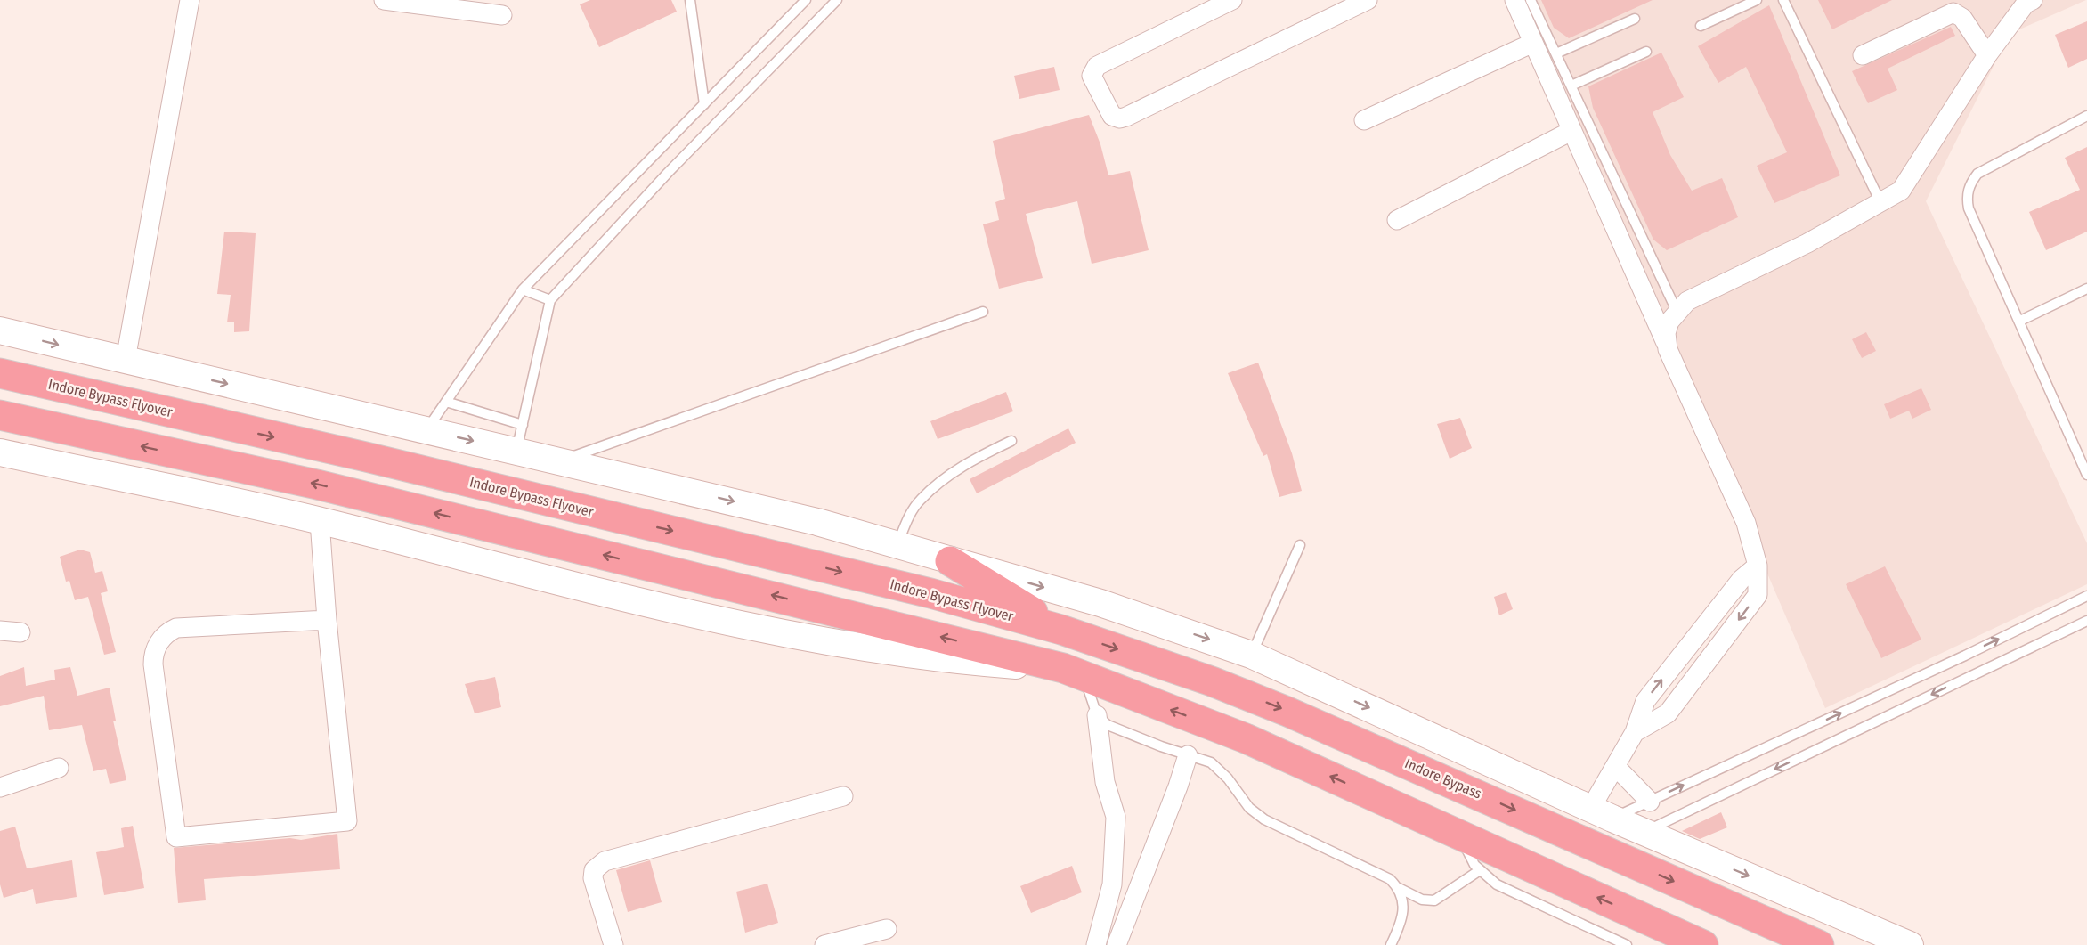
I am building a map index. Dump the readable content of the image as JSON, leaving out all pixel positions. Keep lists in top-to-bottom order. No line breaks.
{"streets":{"highway":["Indore Bypass Flyover","Indore Bypass"]},"crossings":[["Indore Bypass Flyover","Indore Bypass"]]}
